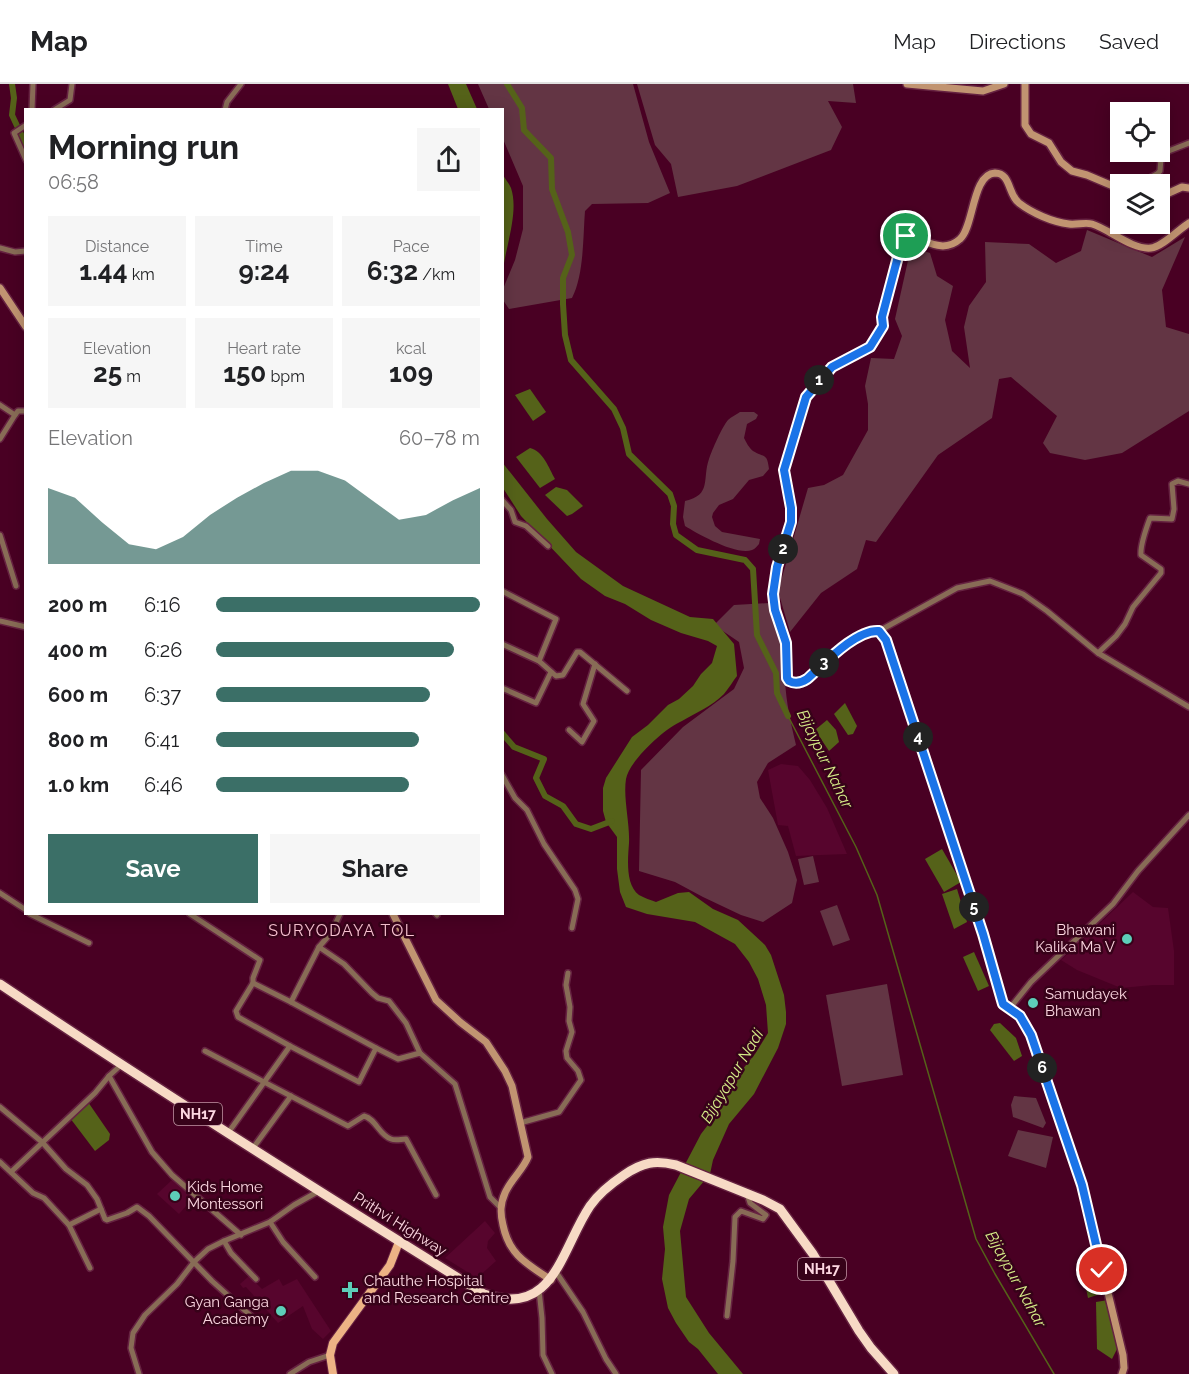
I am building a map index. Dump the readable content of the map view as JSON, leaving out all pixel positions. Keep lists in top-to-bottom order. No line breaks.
{"streets":{"highway":["NH17","Prithvi Highway"]},"districts":["SURYODAYA TOL"],"water":["Bijaypur Nahar","Bijayapur Nadi"],"places":{"other":["Bhawani Kalika Ma V","Samudayek Bhawan","Kids Home Montessori","Gyan Ganga Academy"],"health":["Chauthe Hospital and Research Centre"]},"page":{"header":"Map","nav":["Map","Directions","Saved"],"heading":["Morning run","06:58"],"stats":[["Distance","1.44 km"],["Time","9:24"],["Pace","6:32 /km"],["Elevation","25 m"],["Heart rate","150 bpm"],["kcal","109"]],"pins":["1","2","3","4","5","6"],"chart":["Elevation","60–78 m"],"list":[{"name":"200 m","note":"6:16"},{"name":"400 m","note":"6:26"},{"name":"600 m","note":"6:37"},{"name":"800 m","note":"6:41"},{"name":"1.0 km","note":"6:46"}],"buttons":["Save","Share"]}}
